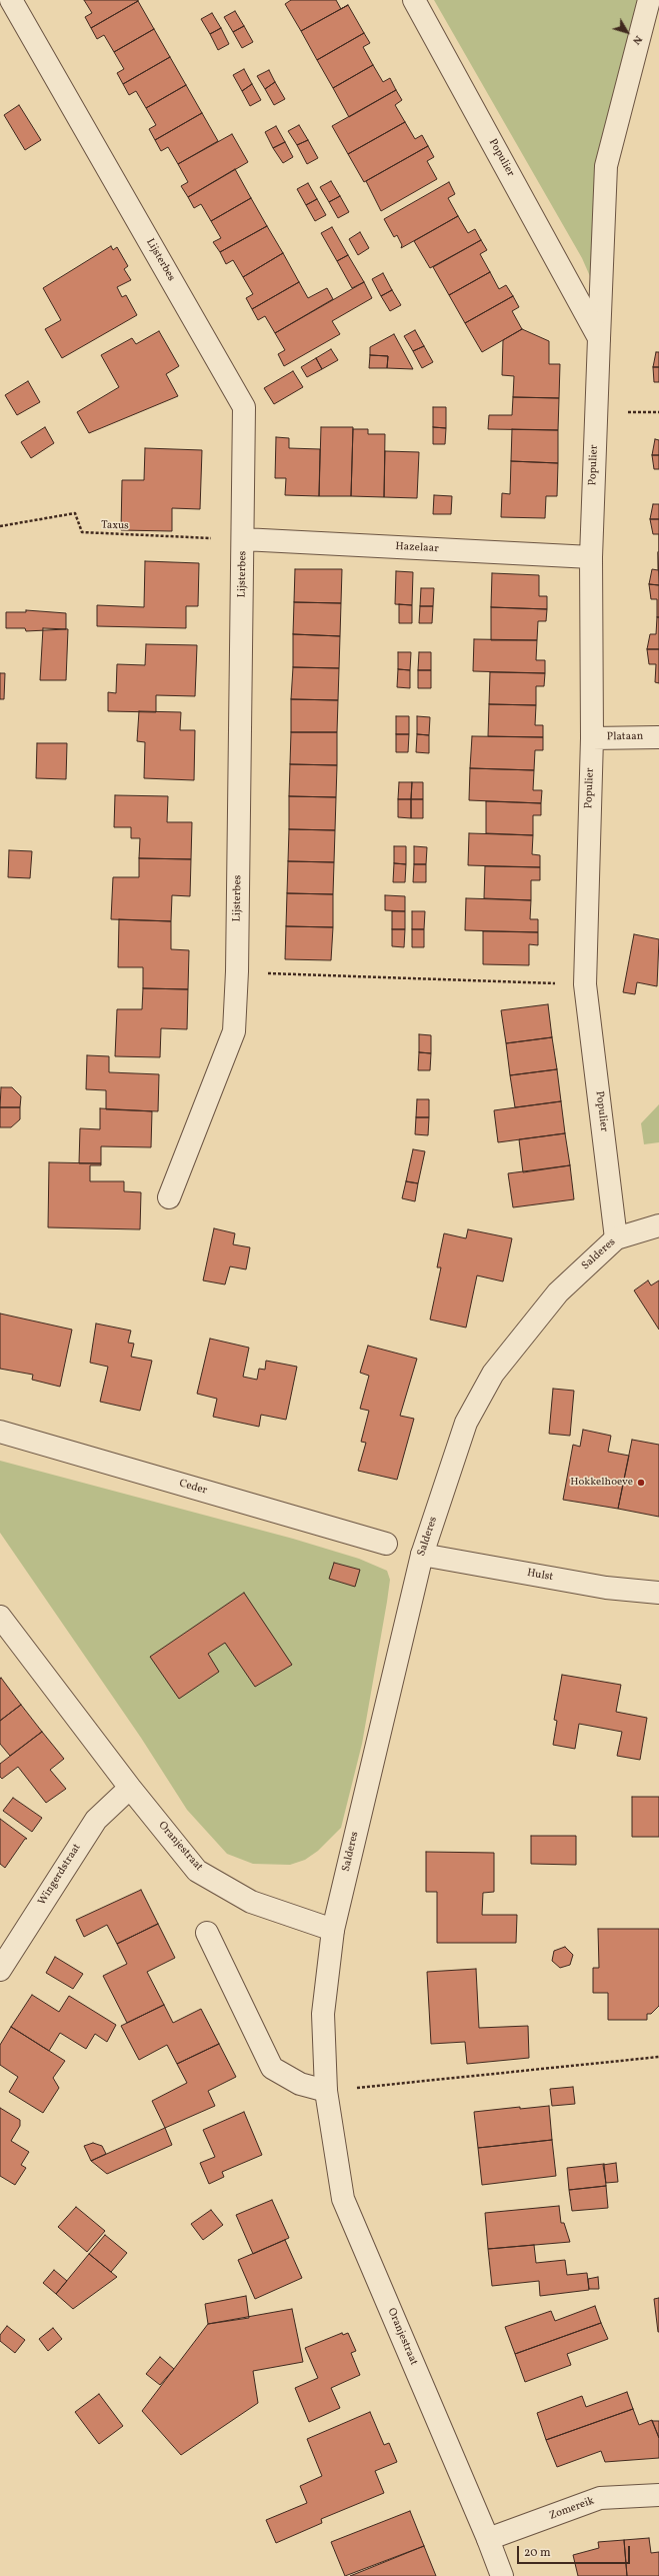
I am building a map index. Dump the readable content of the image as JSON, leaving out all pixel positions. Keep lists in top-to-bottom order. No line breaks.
{"streets":{"street":["Populier","Lijsterbes","Hazelaar","Plataan","Salderes","Ceder","Hulst","Oranjestraat","Wingerdstraat","Zomereik"],"path":["Taxus"]},"crossings":[["Populier","Hazelaar"],["Populier","Plataan"],["Populier","Salderes"],["Lijsterbes","Taxus"],["Lijsterbes","Hazelaar"],["Taxus","Hazelaar"],["Salderes","Hulst"],["Salderes","Oranjestraat"],["Oranjestraat","Wingerdstraat"],["Oranjestraat","Zomereik"]],"places":["Hokkelhoeve"],"scale_bar":"20 m","north":"bottom right"}
